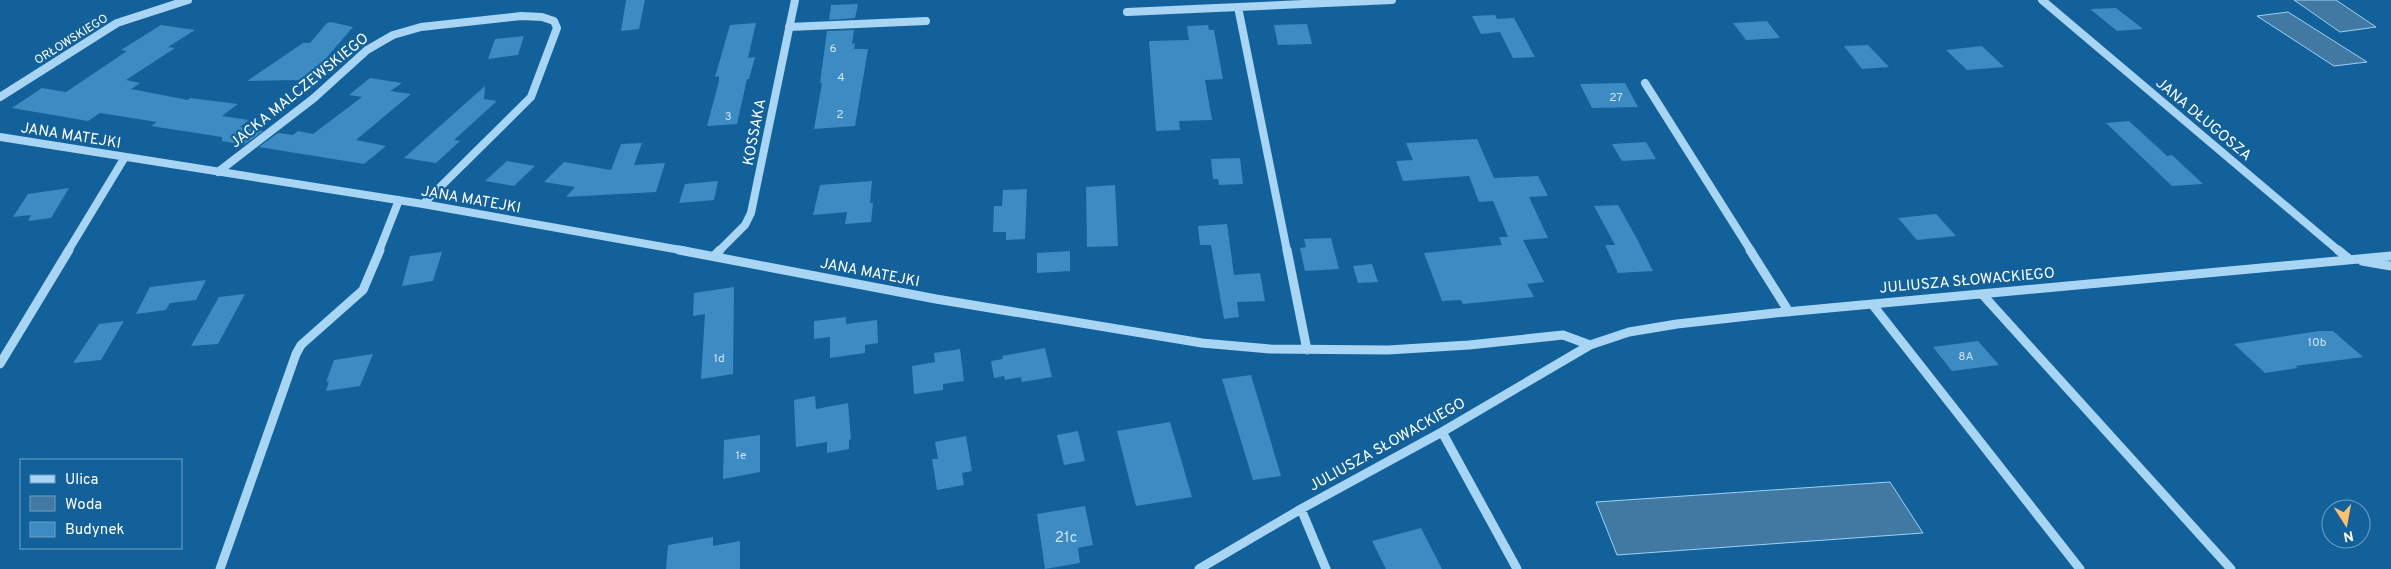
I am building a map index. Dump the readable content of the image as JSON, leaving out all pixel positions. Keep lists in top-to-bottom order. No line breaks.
{"streets":{"street":["ORŁOWSKIEGO","JACKA MALCZEWSKIEGO","JANA DŁUGOSZA","KOSSAKA","JANA MATEJKI","JULIUSZA SŁOWACKIEGO"]},"crossings":[["JACKA MALCZEWSKIEGO","JANA MATEJKI"],["JANA DŁUGOSZA","JULIUSZA SŁOWACKIEGO"],["KOSSAKA","JANA MATEJKI"]],"house_numbers":["6","4","27","2","3","10b","8A","1d","1e","21c"],"legend":["Ulica","Woda","Budynek"],"north":"bottom"}
